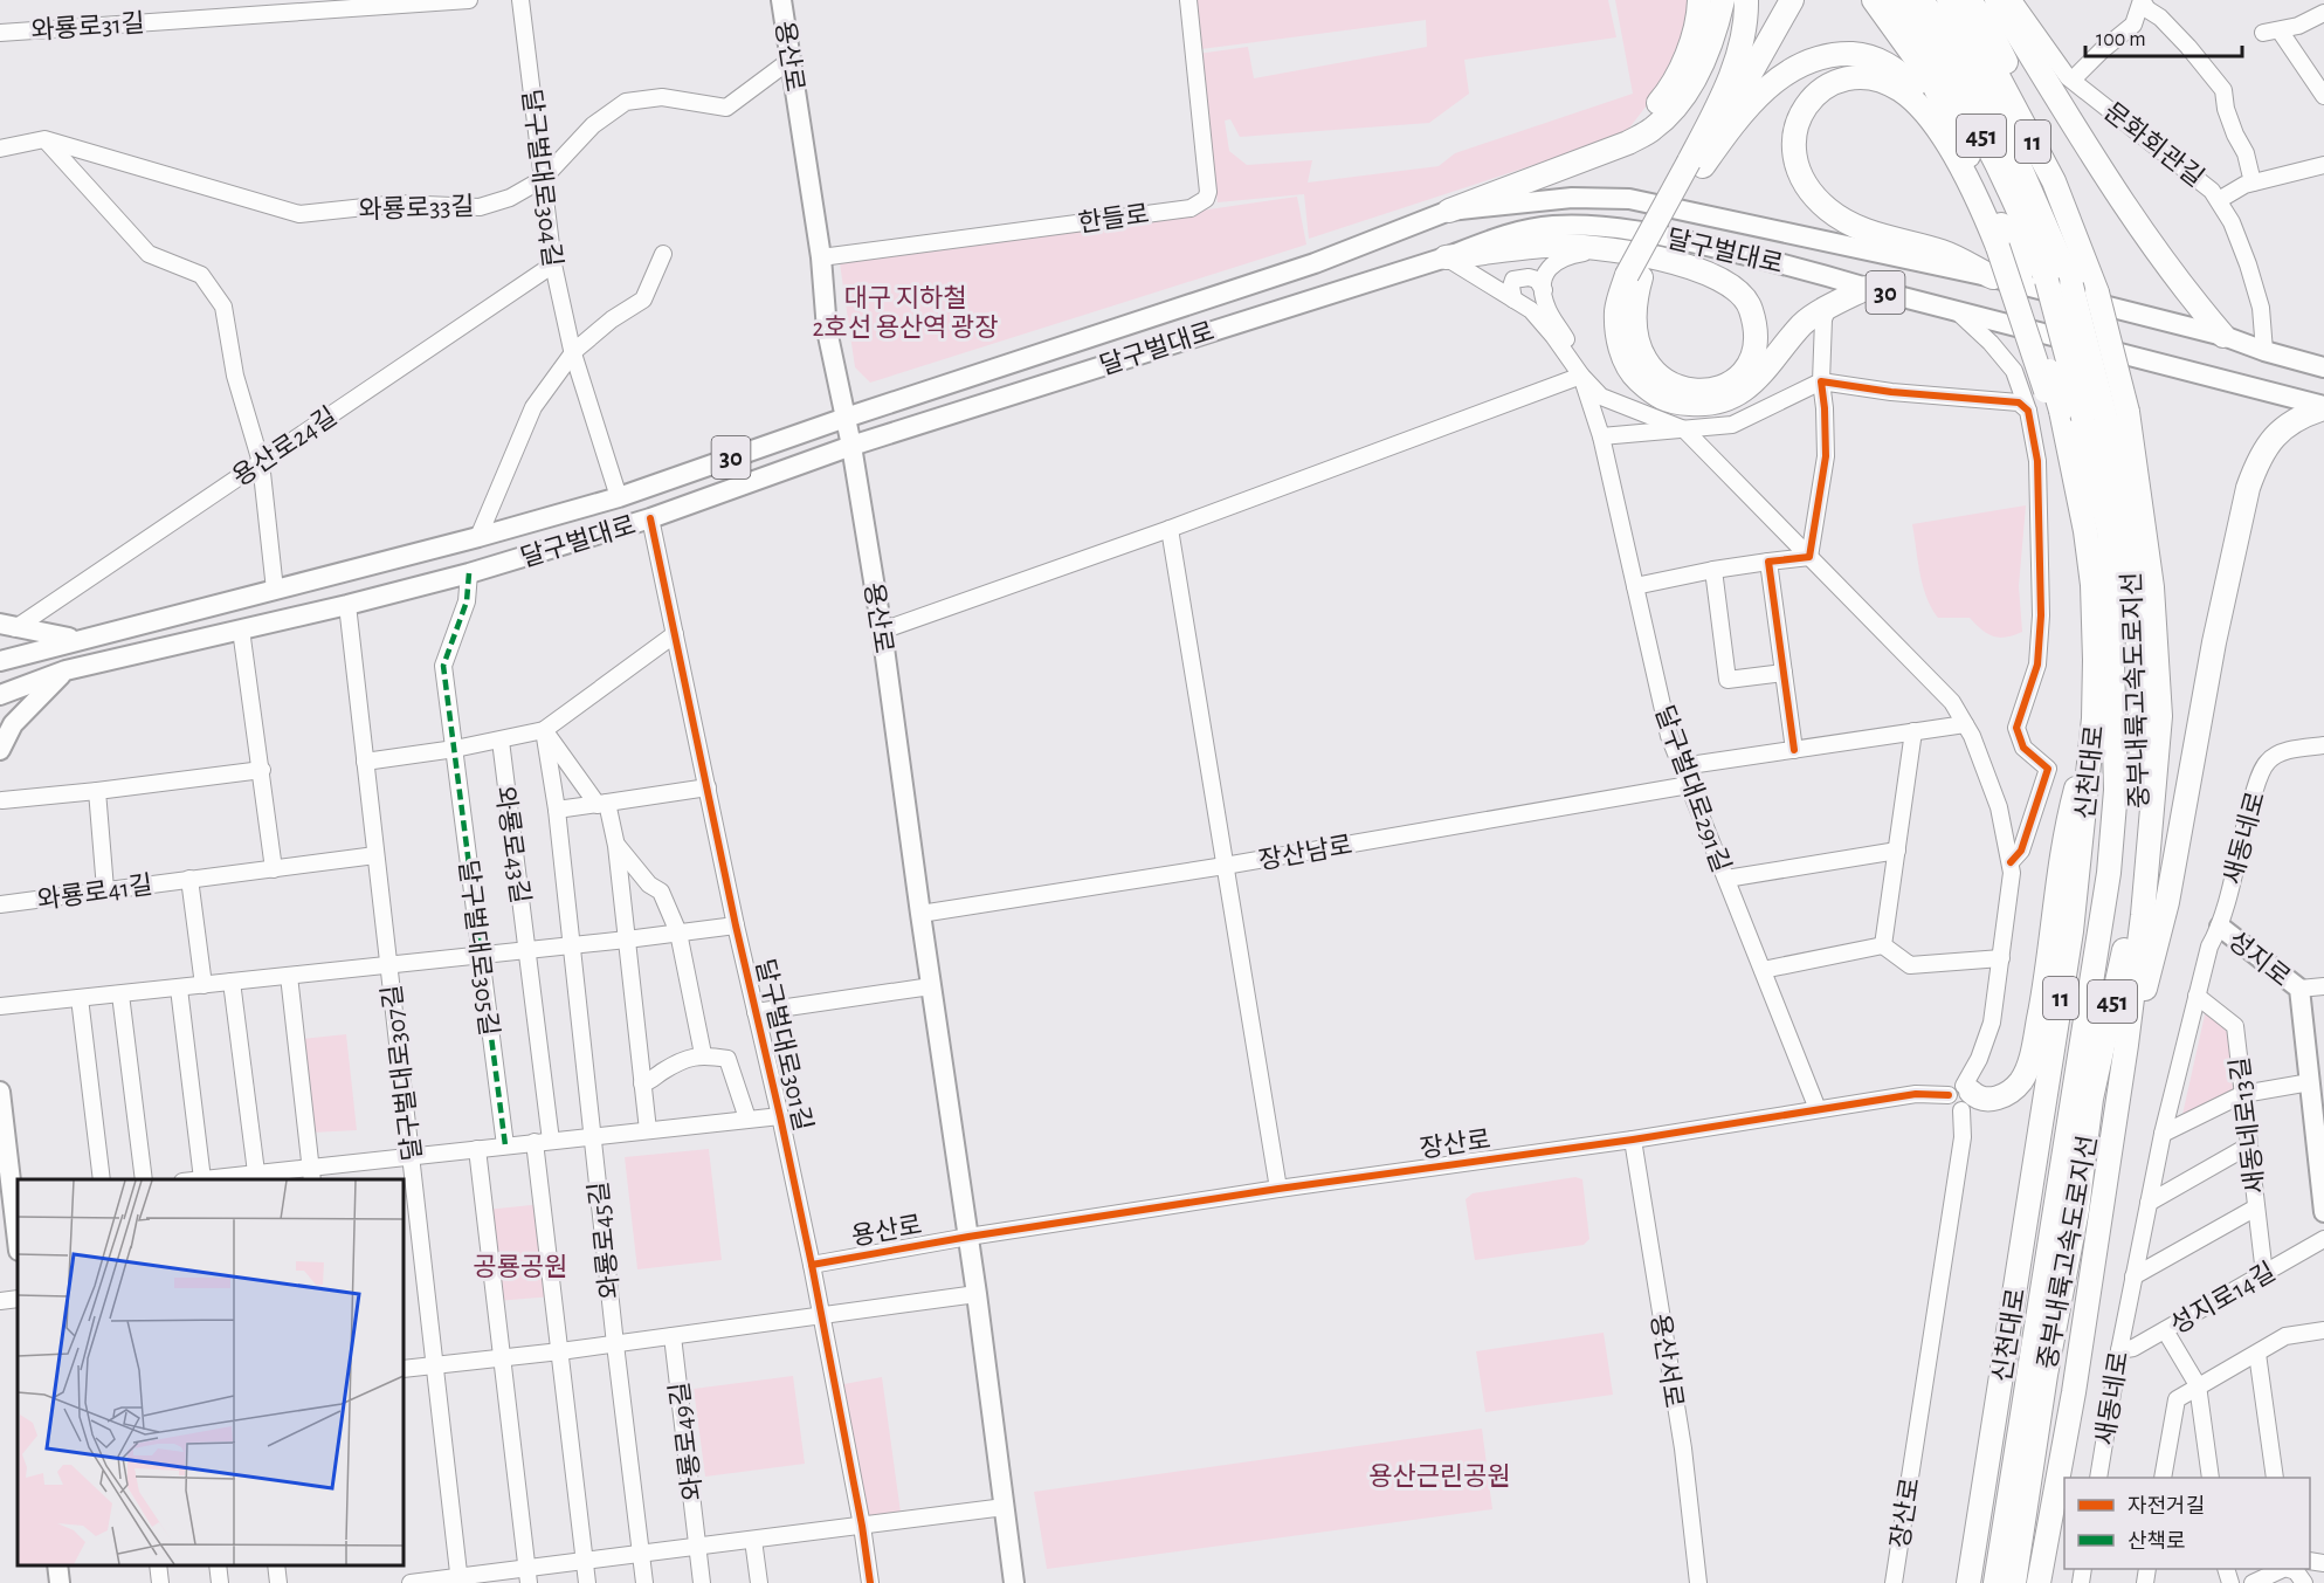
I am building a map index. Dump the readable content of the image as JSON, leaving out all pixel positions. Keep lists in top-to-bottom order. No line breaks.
{"streets":{"highway":["451","11","중부내륙고속도로지선","신천대로"],"main road":["용산로","달구벌대로","30","성지로"],"street":["와룡로31길","문화회관길","달구벌대로304길","와룡로33길","한들로","용산로24길","달구벌대로291길","새동네로","와룡로43길","장산남로","와룡로41길","달구벌대로305길","달구벌대로301길","달구벌대로307길","새동네로13길","장산로","와룡로45길","성지로14길","용산서로","와룡로49길"]},"crossings":[["용산로","와룡로33길"],["용산로","한들로"],["용산로","달구벌대로"],["용산로","장산남로"],["용산로","달구벌대로301길"],["용산로","장산로"],["11","중부내륙고속도로지선"],["문화회관길","달구벌대로"],["달구벌대로304길","와룡로33길"],["달구벌대로304길","달구벌대로"],["달구벌대로304길","용산로24길"],["달구벌대로","달구벌대로305길"],["달구벌대로","달구벌대로301길"],["달구벌대로","달구벌대로307길"],["달구벌대로291길","장산남로"],["달구벌대로291길","장산로"],["새동네로","성지로"],["새동네로","새동네로13길"],["새동네로","성지로14길"],["와룡로43길","와룡로45길"],["와룡로41길","달구벌대로307길"],["새동네로13길","성지로14길"],["장산로","용산서로"]],"parks":["대구 지하철 2호선 용산역 광장","공룡공원","용산근린공원"],"legend":["자전거길","산책로"],"scale_bar":"100 m"}
